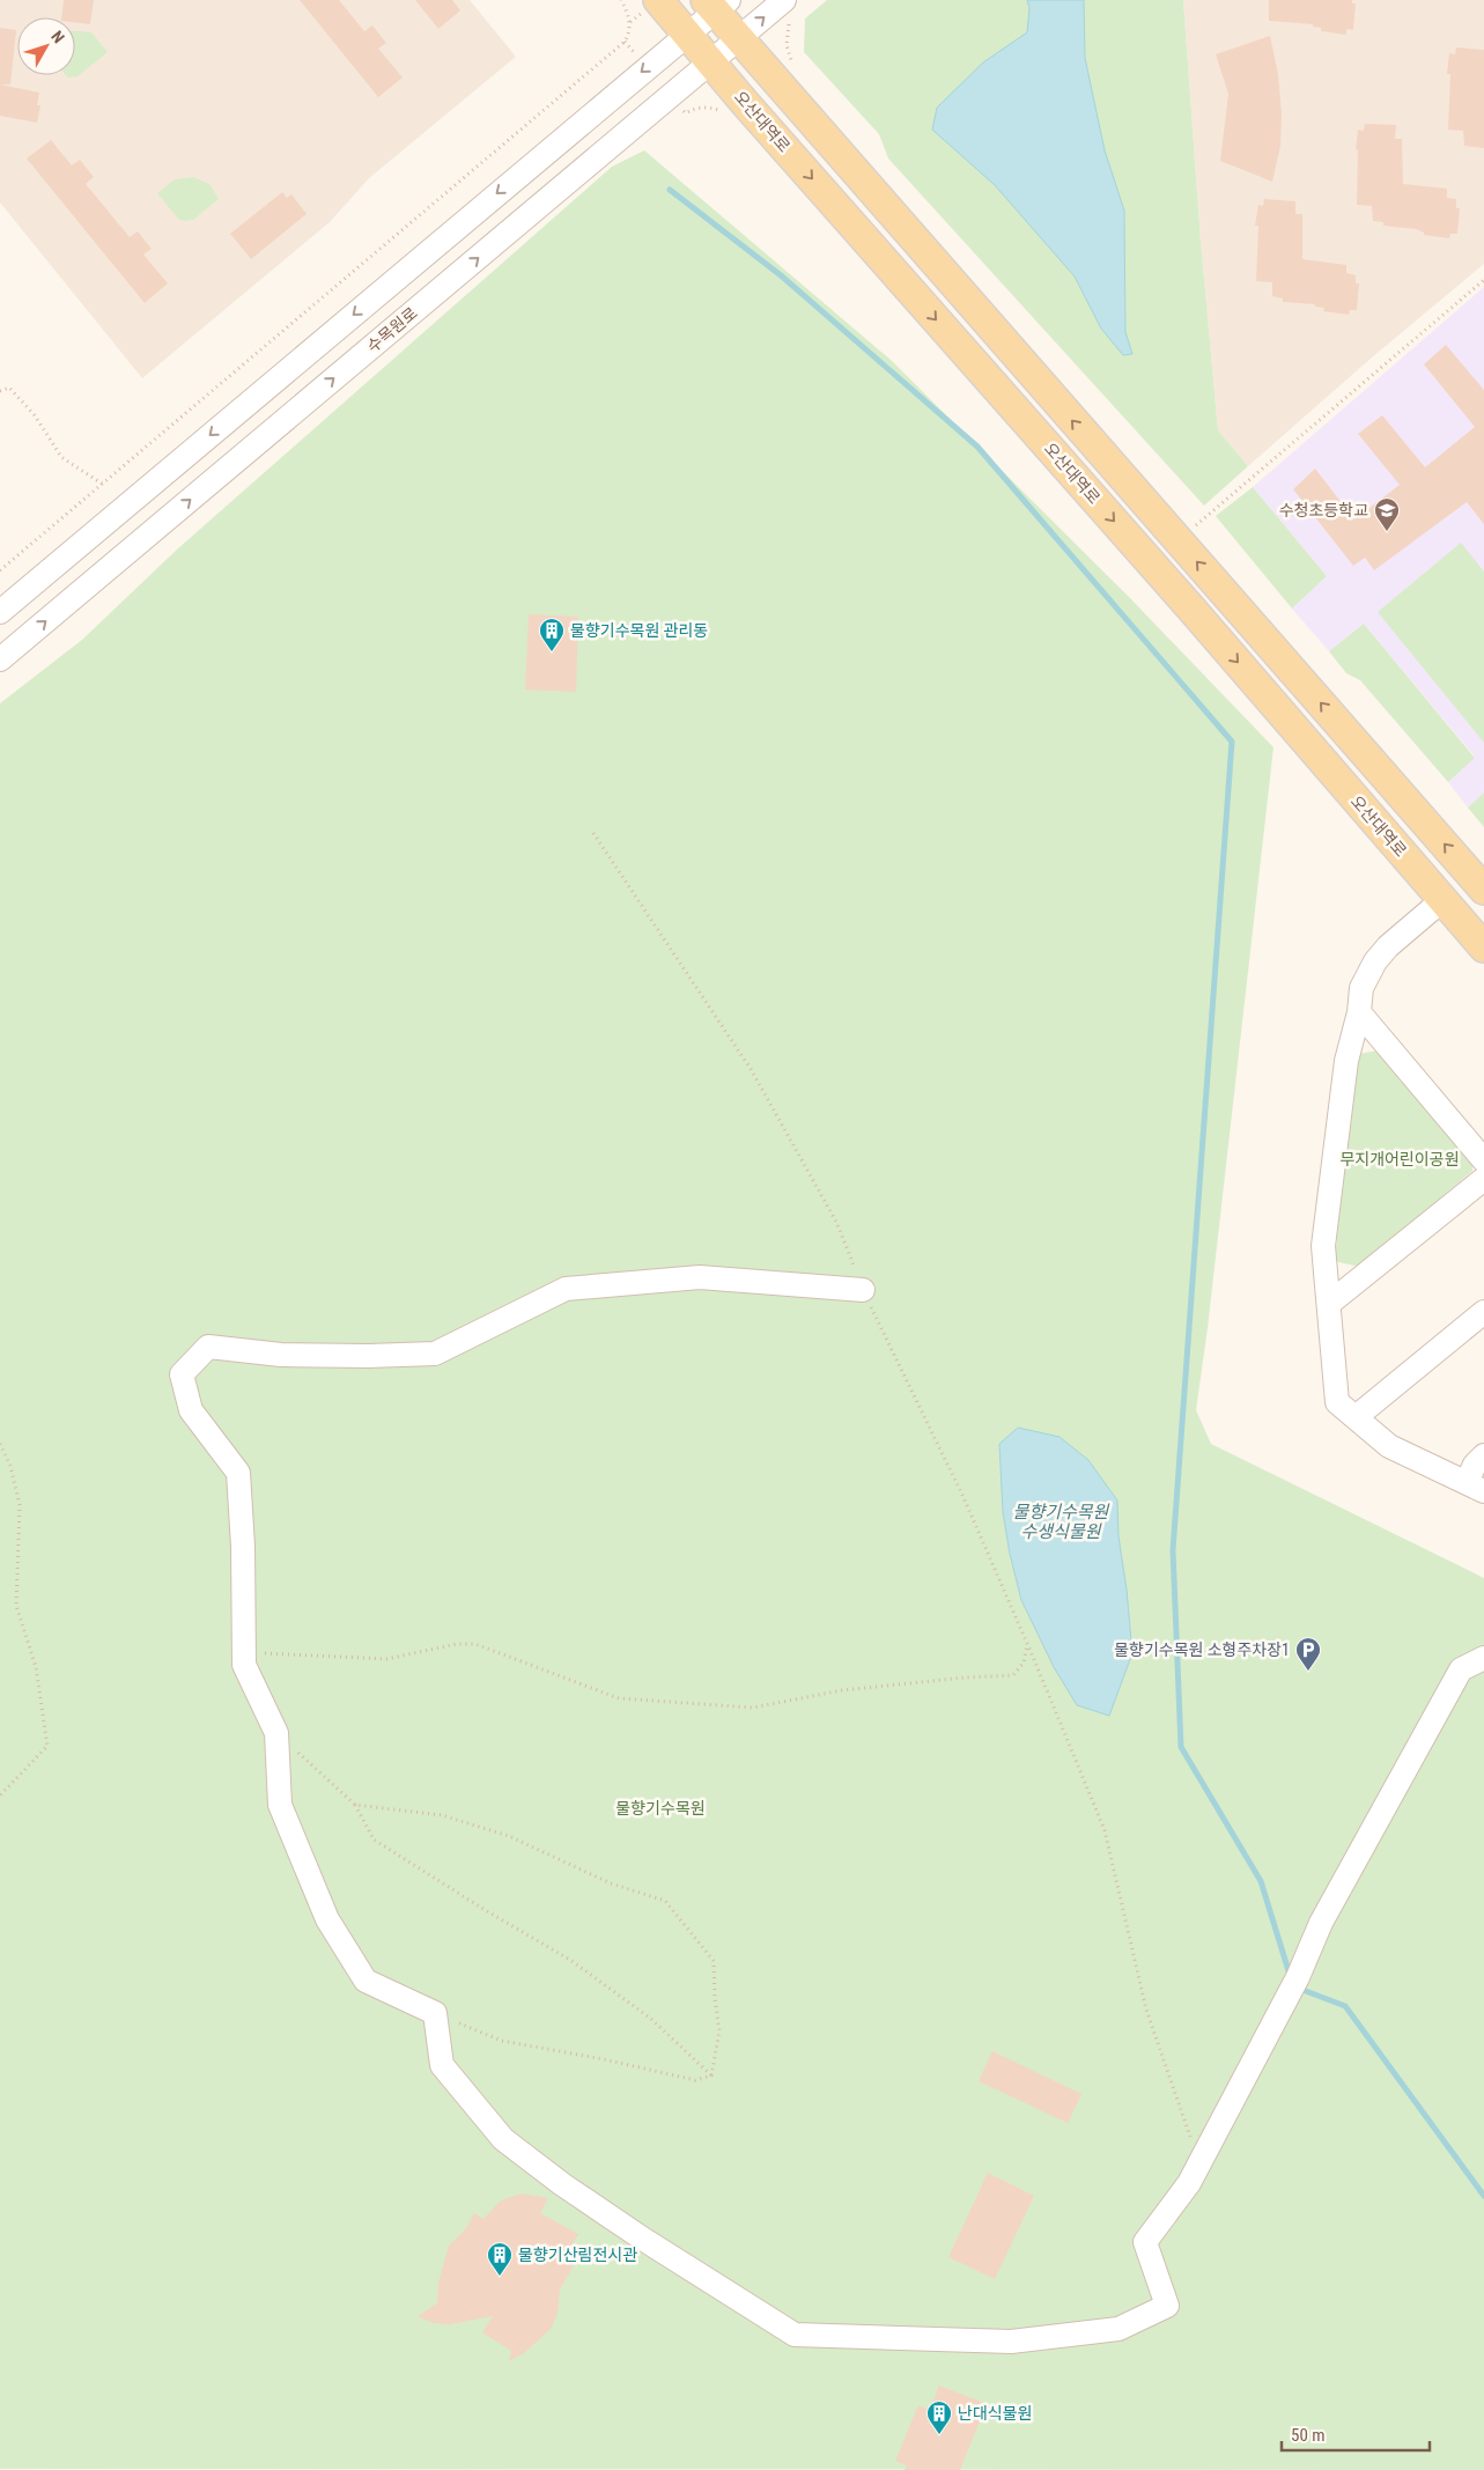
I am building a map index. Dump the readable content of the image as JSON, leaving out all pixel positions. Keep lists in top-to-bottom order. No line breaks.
{"streets":{"main road":["오산대역로"],"street":["수목원로"]},"crossings":[["오산대역로","수목원로"]],"water":["물향기수목원 수생식물원"],"parks":["무지개어린이공원","물향기수목원"],"places":{"school or university":["수청초등학교"],"building":["물향기수목원 관리동","물향기산림전시관","난대식물원"],"parking":["물향기수목원 소형주차장1"]},"scale_bar":"50 m","north":"top right"}
